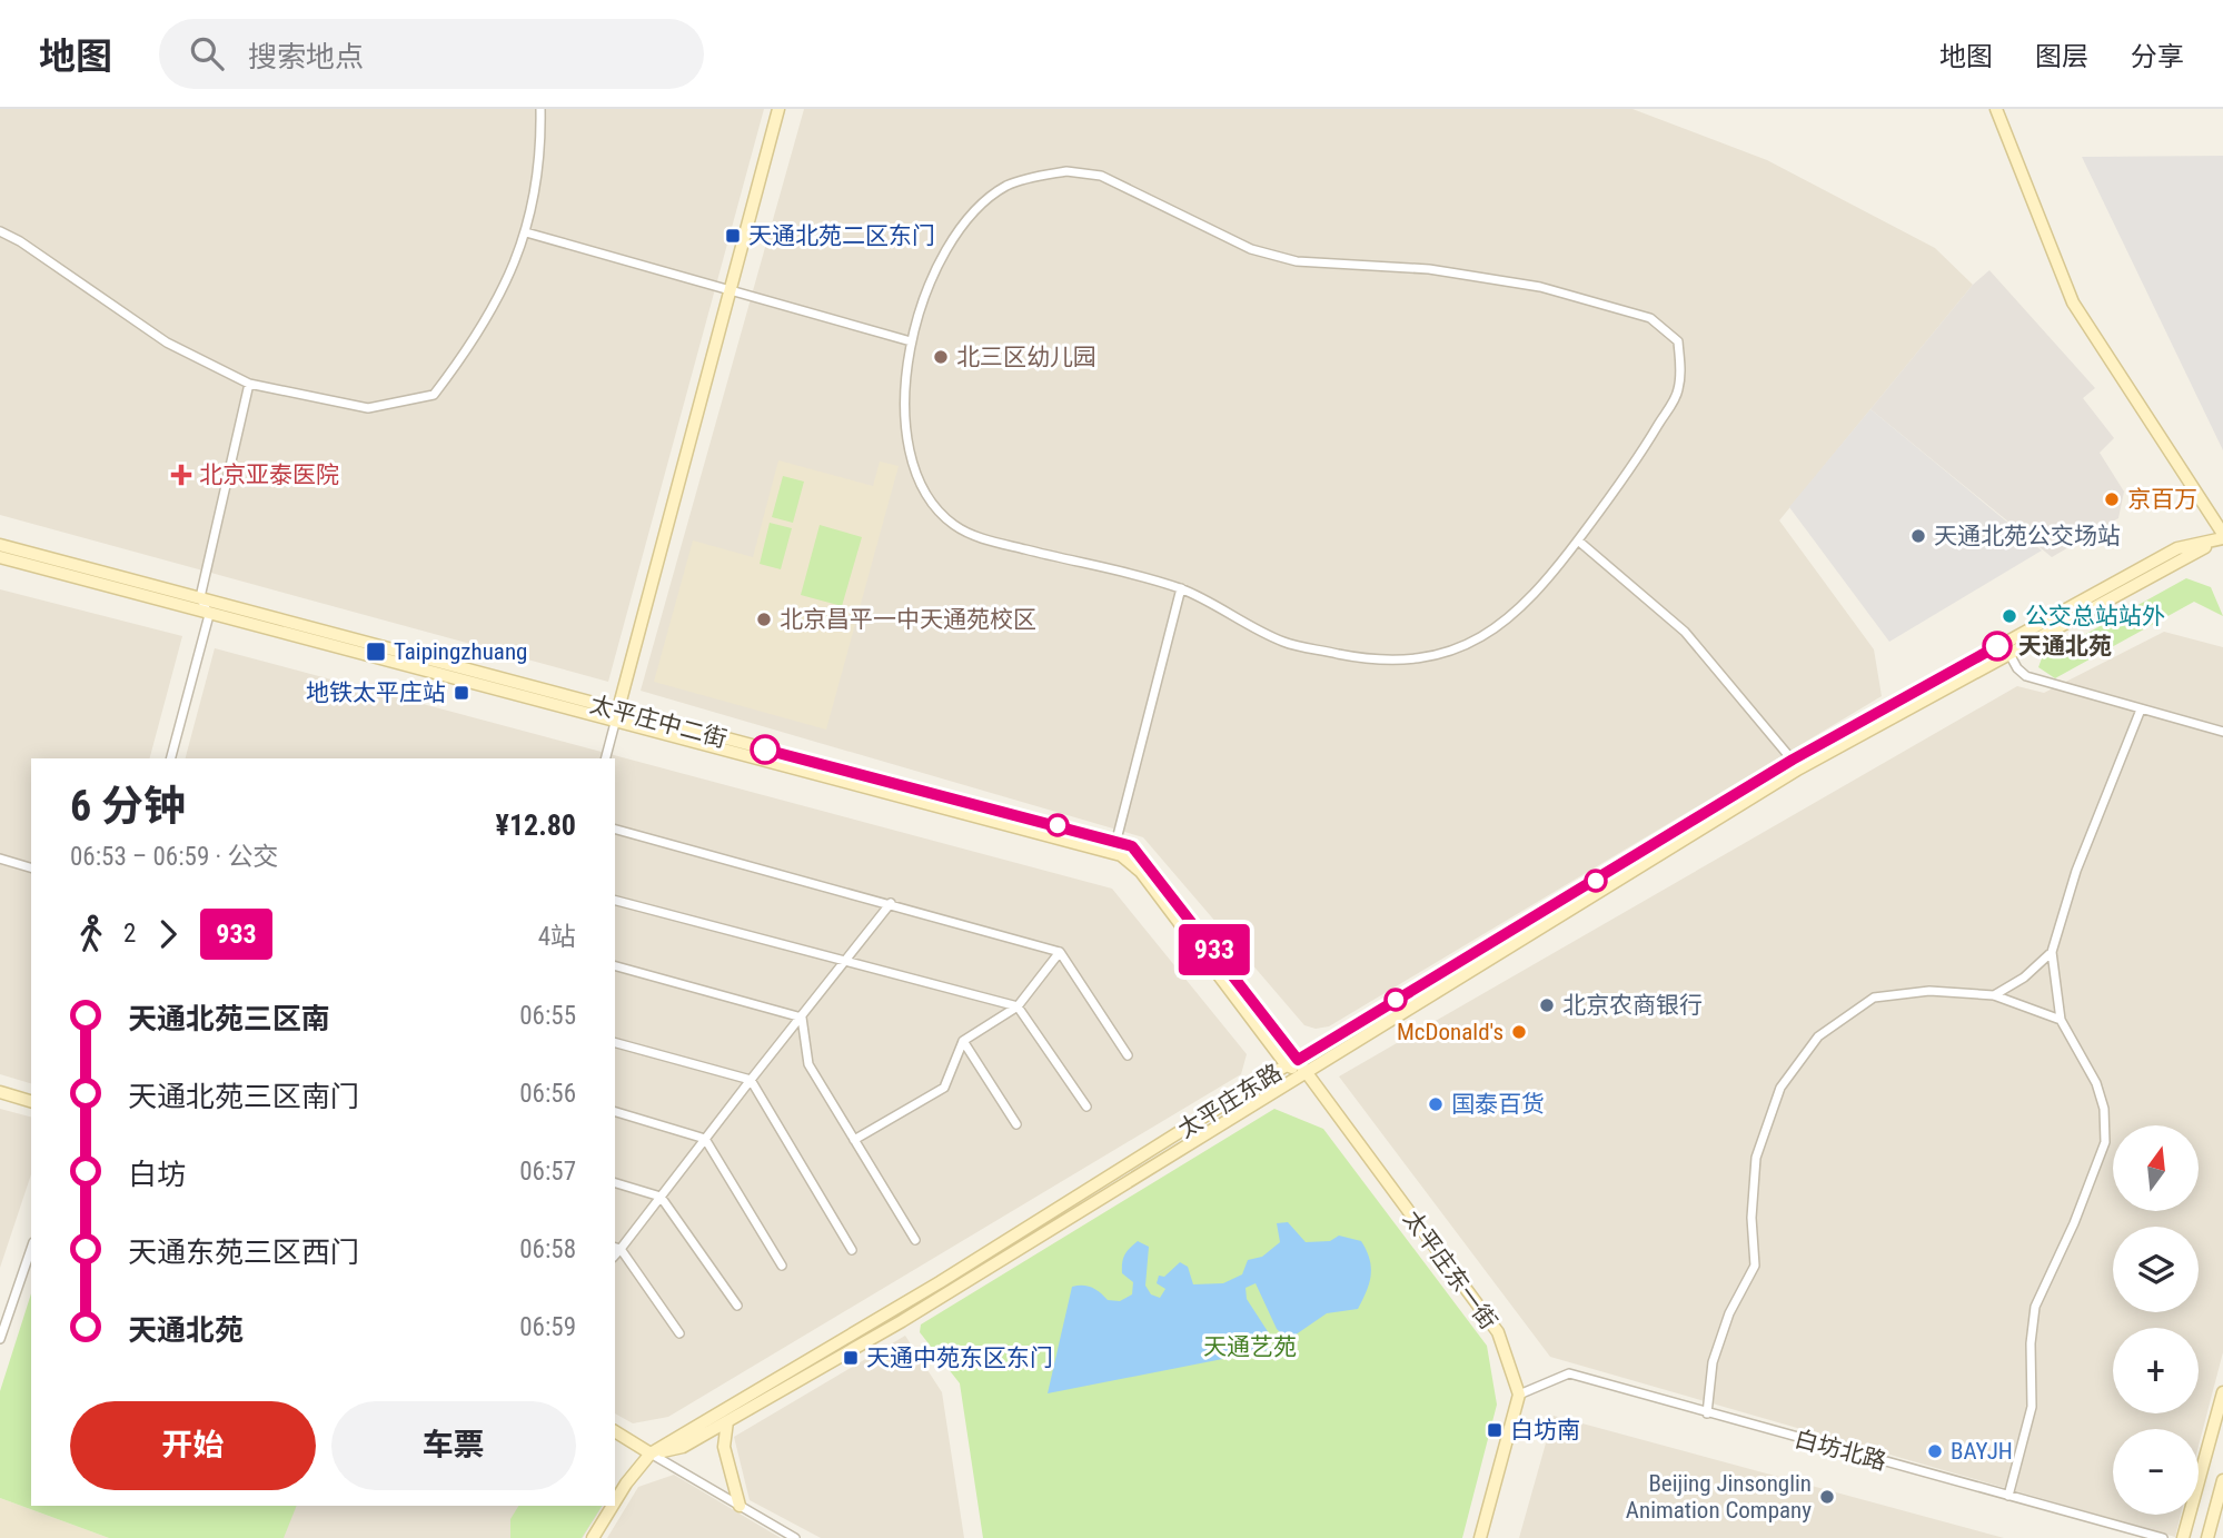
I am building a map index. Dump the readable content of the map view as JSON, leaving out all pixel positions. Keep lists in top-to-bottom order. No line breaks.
{"streets":{"main road":["太平庄中二街","太平庄东路","太平庄东一街"],"street":["白坊北路"]},"crossings":[["太平庄中二街","太平庄东路"],["太平庄中二街","太平庄东一街"],["太平庄东路","太平庄东一街"],["太平庄东一街","白坊北路"]],"parks":["天通艺苑"],"places":{"transit":["天通北苑二区东门","Taipingzhuang","地铁太平庄站","天通中苑东区东门","白坊南"],"other":["北三区幼儿园","京百万","天通北苑公交场站","公交总站站外","北京昌平一中天通苑校区","天通北苑","北京农商银行","McDonald's","国泰百货","BAYJH","Beijing Jinsonglin Animation Company"],"health":["北京亚泰医院"]},"lines":["bus line 933"],"north":"top","page":{"header":"地图","search":"搜索地点","nav":["地图","图层","分享"],"on_map":"933","heading":["6 分钟","06:53 – 06:59 · 公交","¥12.80"],"legs":["2","933","4站"],"list":[{"name":"天通北苑三区南","value":"06:55"},{"name":"天通北苑三区南门","value":"06:56"},{"name":"白坊","value":"06:57"},{"name":"天通东苑三区西门","value":"06:58"},{"name":"天通北苑","value":"06:59"}],"map_buttons":["+","−"],"buttons":["开始","车票"]}}
